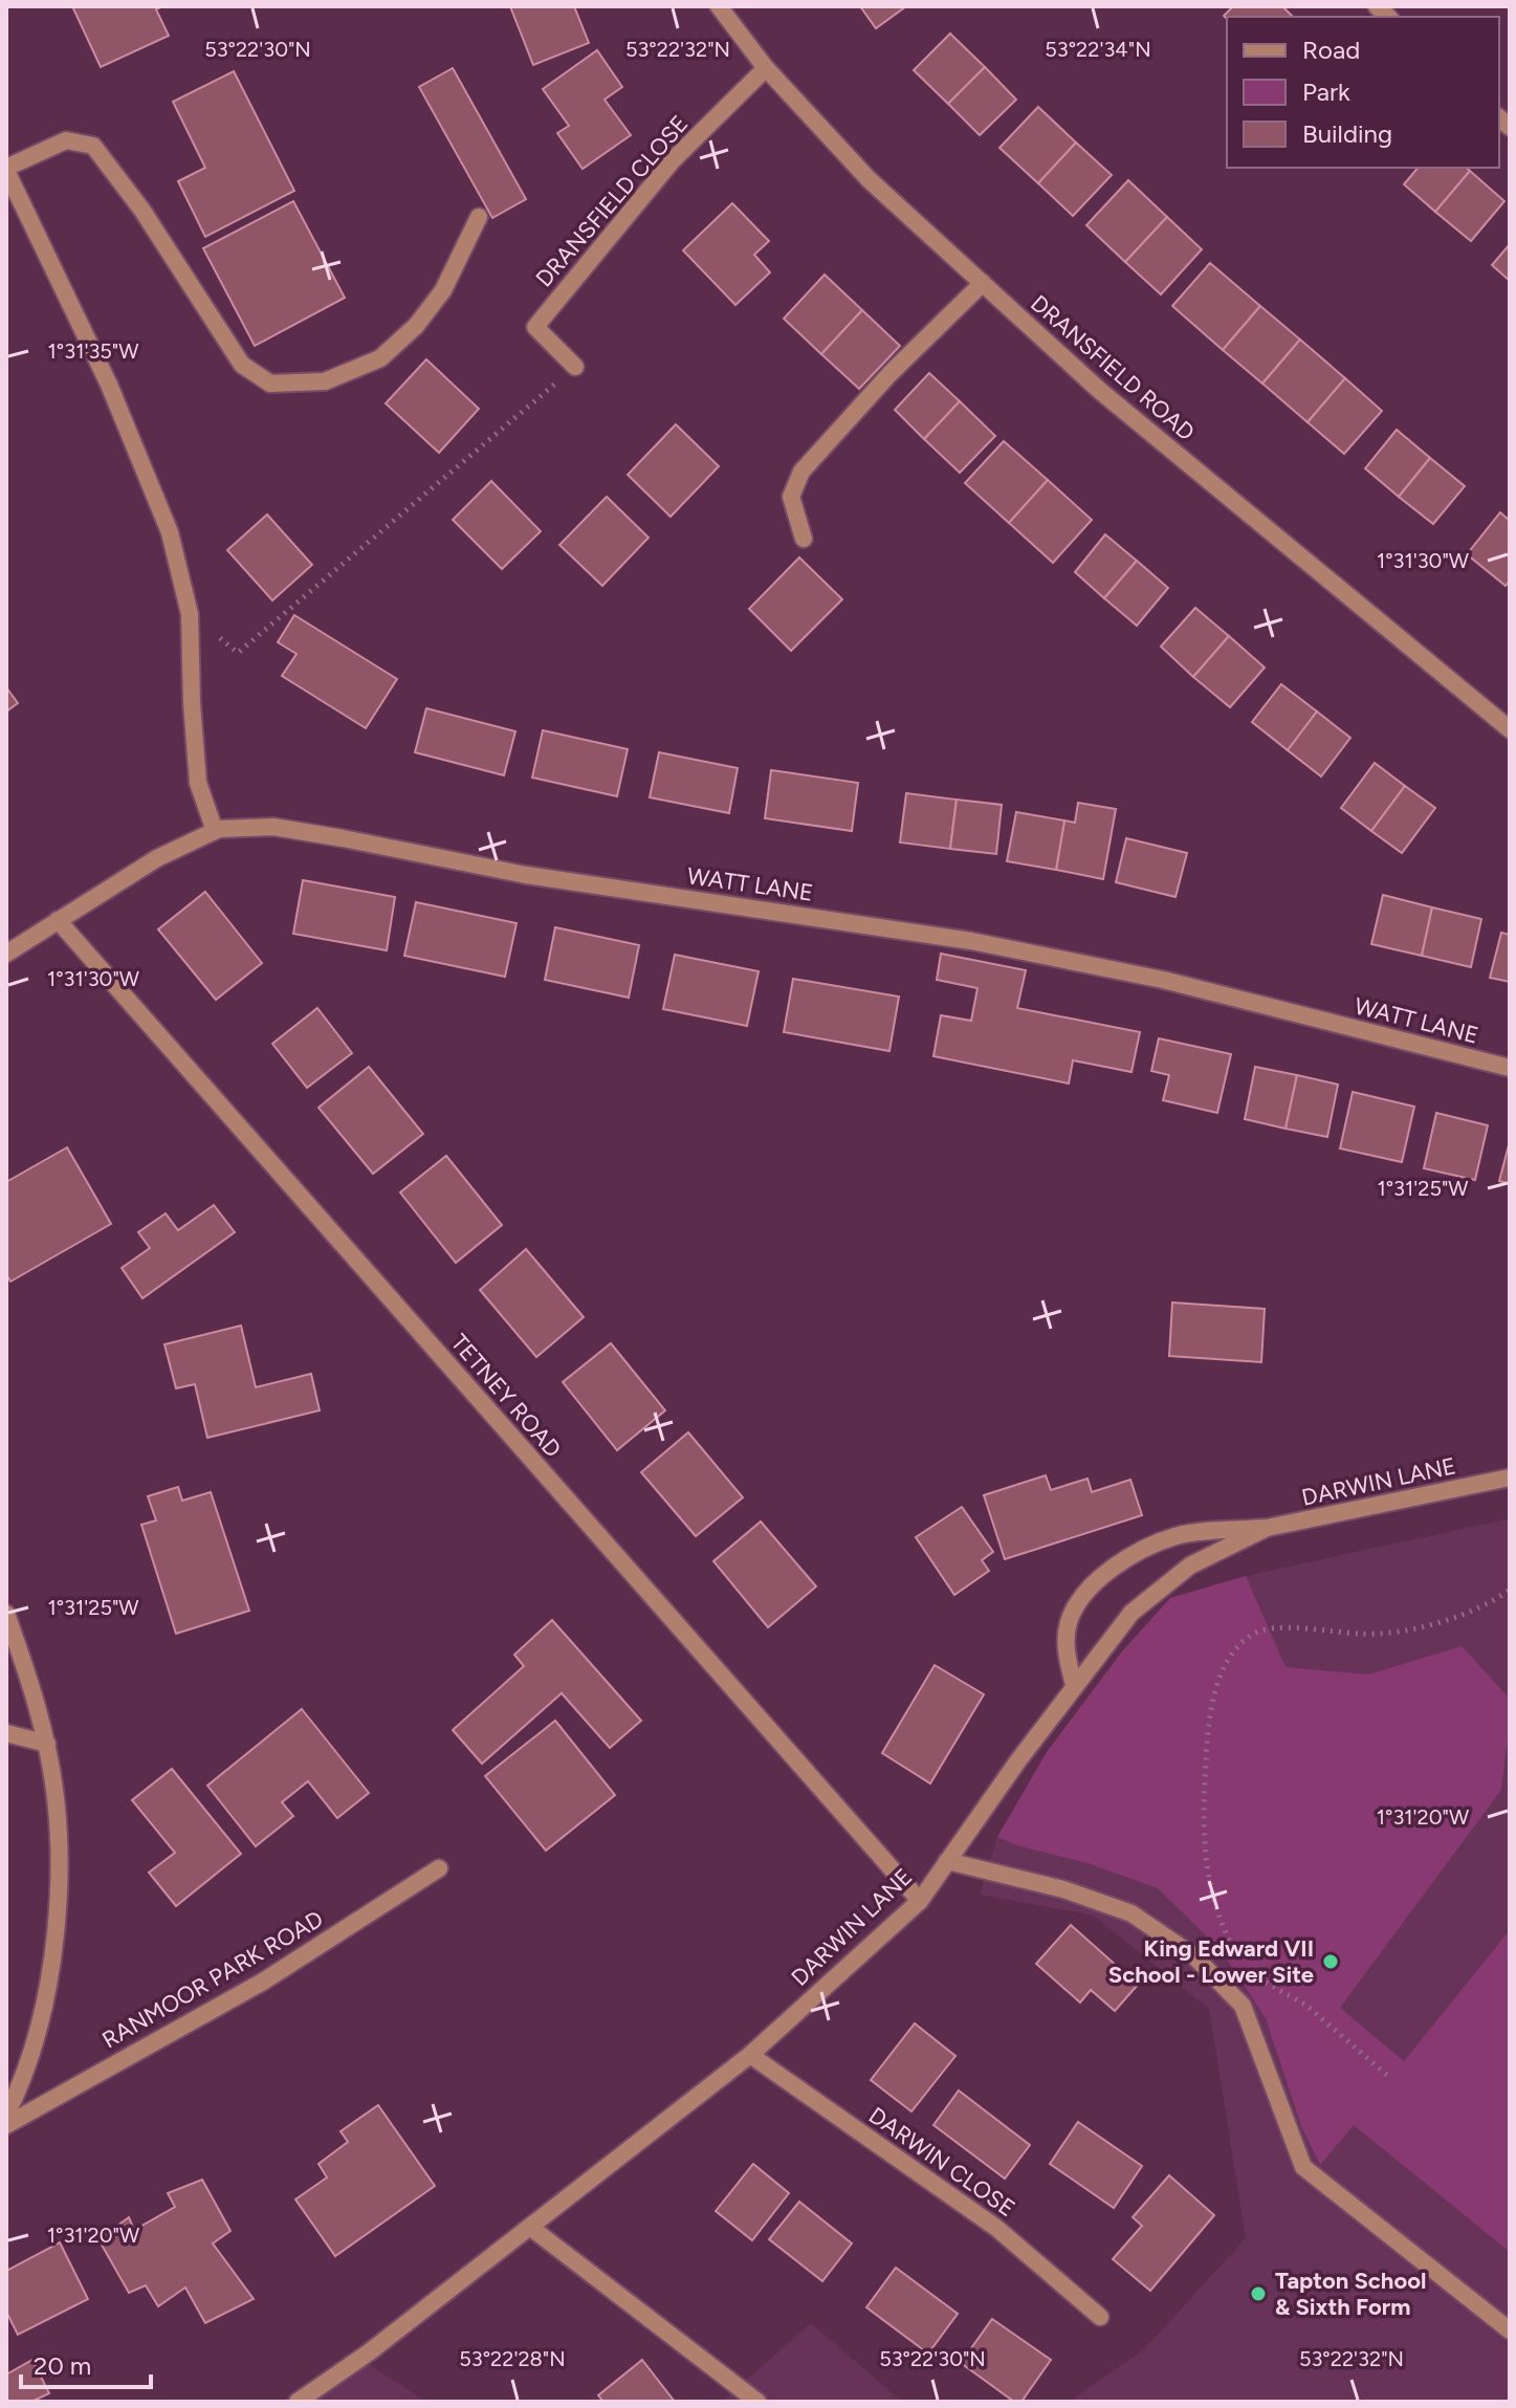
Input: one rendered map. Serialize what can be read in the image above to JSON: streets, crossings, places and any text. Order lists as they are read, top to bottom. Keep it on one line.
{"streets":{"street":["DRANSFIELD CLOSE","DRANSFIELD ROAD","WATT LANE","TETNEY ROAD","DARWIN LANE","RANMOOR PARK ROAD","DARWIN CLOSE"]},"crossings":[["DRANSFIELD CLOSE","DRANSFIELD ROAD"],["WATT LANE","TETNEY ROAD"],["TETNEY ROAD","DARWIN LANE"],["DARWIN LANE","DARWIN CLOSE"]],"places":["King Edward VII School - Lower Site","Tapton School & Sixth Form"],"legend":["Road","Park","Building"],"scale_bar":"20 m","coordinates":["53°22'30\"N","53°22'32\"N","53°22'34\"N","1°31'35\"W","1°31'30\"W","1°31'25\"W","1°31'20\"W","53°22'28\"N"]}
